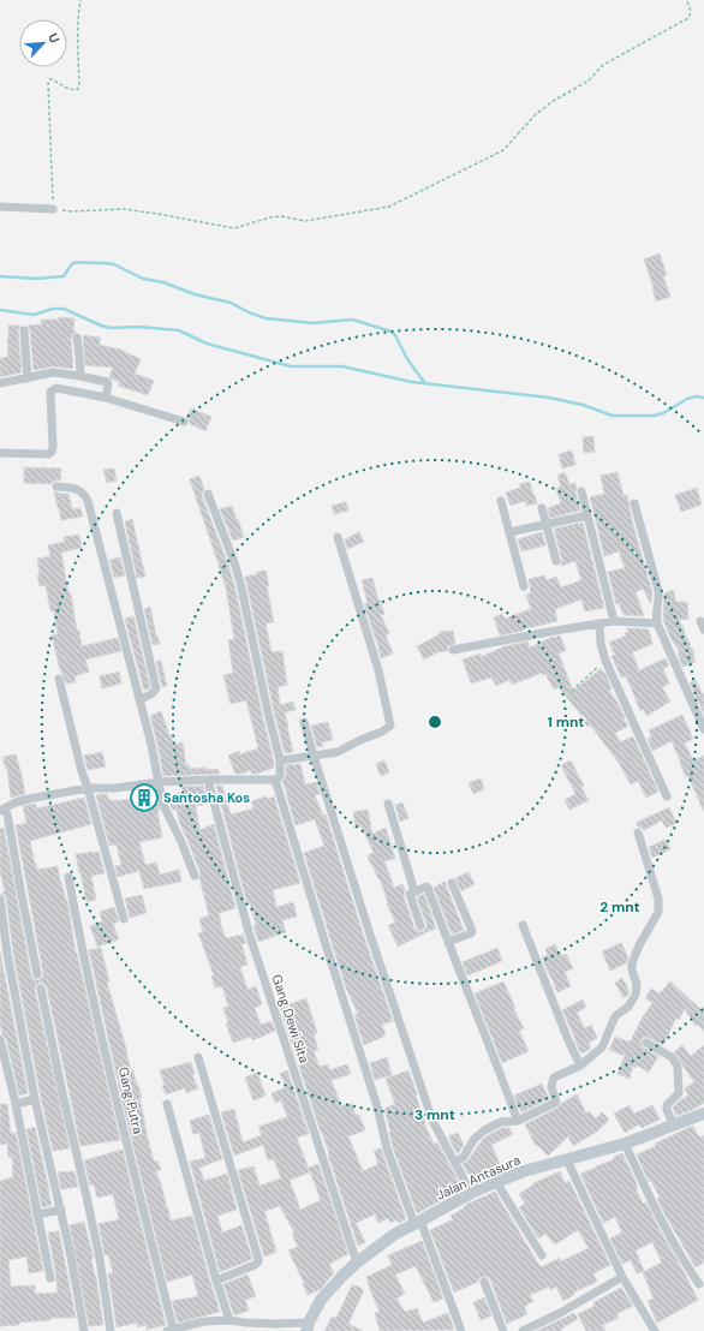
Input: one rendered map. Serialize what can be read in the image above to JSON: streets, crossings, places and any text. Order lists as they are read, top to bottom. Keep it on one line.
{"streets":{"main road":["Jalan Antasura"],"street":["Gang Dewi Sita","Gang Putra"]},"crossings":[["Gang Dewi Sita","Jalan Antasura"]],"places":{"building":["Santosha Kos"]},"north":"top right","rings":["1 mnt","2 mnt","3 mnt"]}
